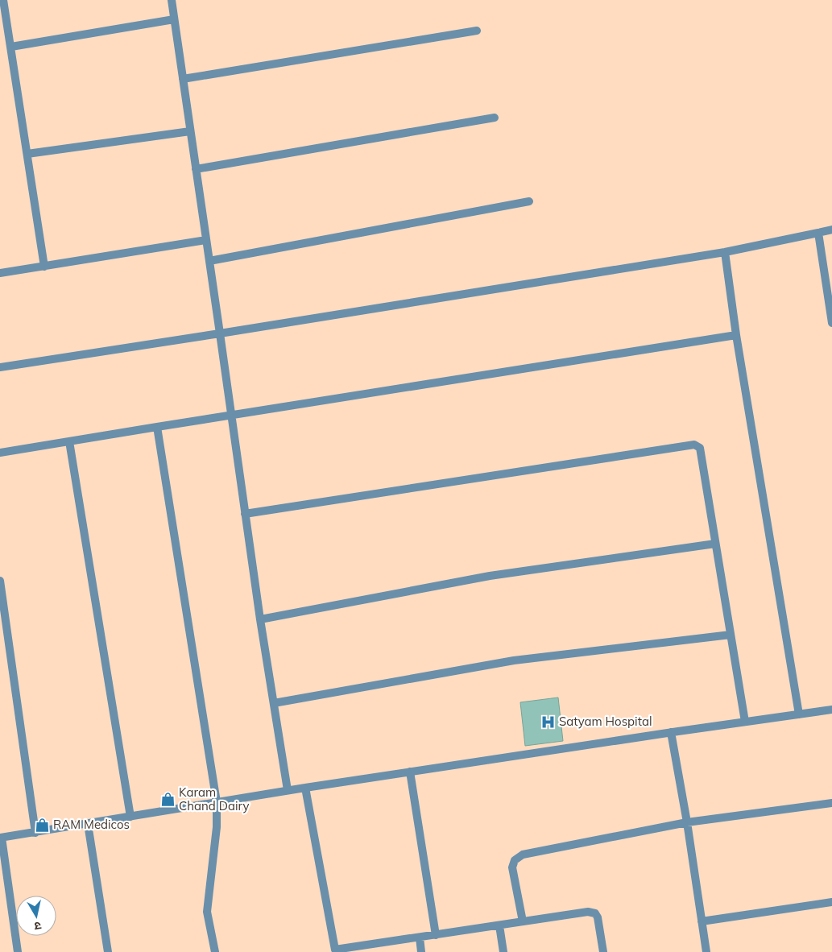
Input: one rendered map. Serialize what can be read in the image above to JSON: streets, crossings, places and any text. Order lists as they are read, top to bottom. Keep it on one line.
{"places":{"hospital":["Satyam Hospital"],"shop":["Karam Chand Dairy","RAM Medicos"]},"north":"bottom"}
